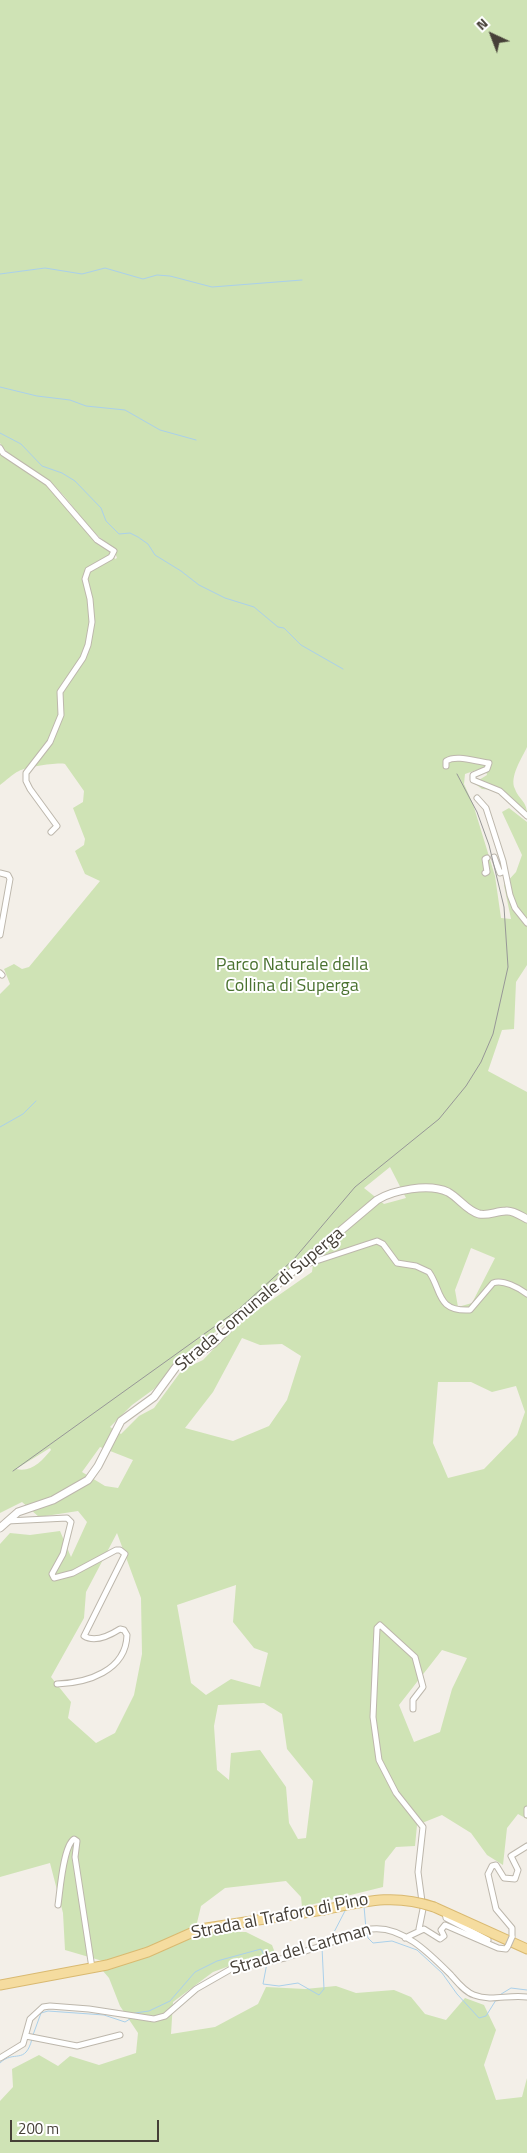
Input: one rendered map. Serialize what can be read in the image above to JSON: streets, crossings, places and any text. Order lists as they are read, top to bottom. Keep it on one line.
{"streets":{"main road":["Strada al Traforo di Pino"],"street":["Strada Comunale di Superga","Strada del Cartman"]},"parks":["Parco Naturale della Collina di Superga"],"scale_bar":"200 m","north":"top left"}
